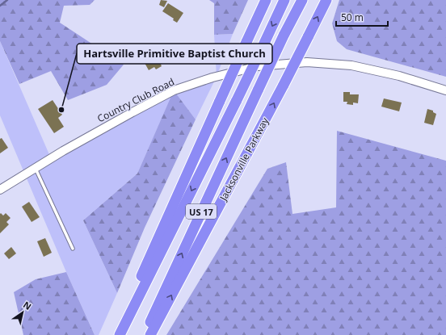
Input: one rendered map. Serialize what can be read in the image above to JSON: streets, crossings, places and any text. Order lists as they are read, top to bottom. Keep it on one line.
{"streets":{"highway":["Jacksonville Parkway","US 17"],"main road":["Country Club Road"]},"places":["Hartsville Primitive Baptist Church"],"scale_bar":"50 m","north":"top right"}
